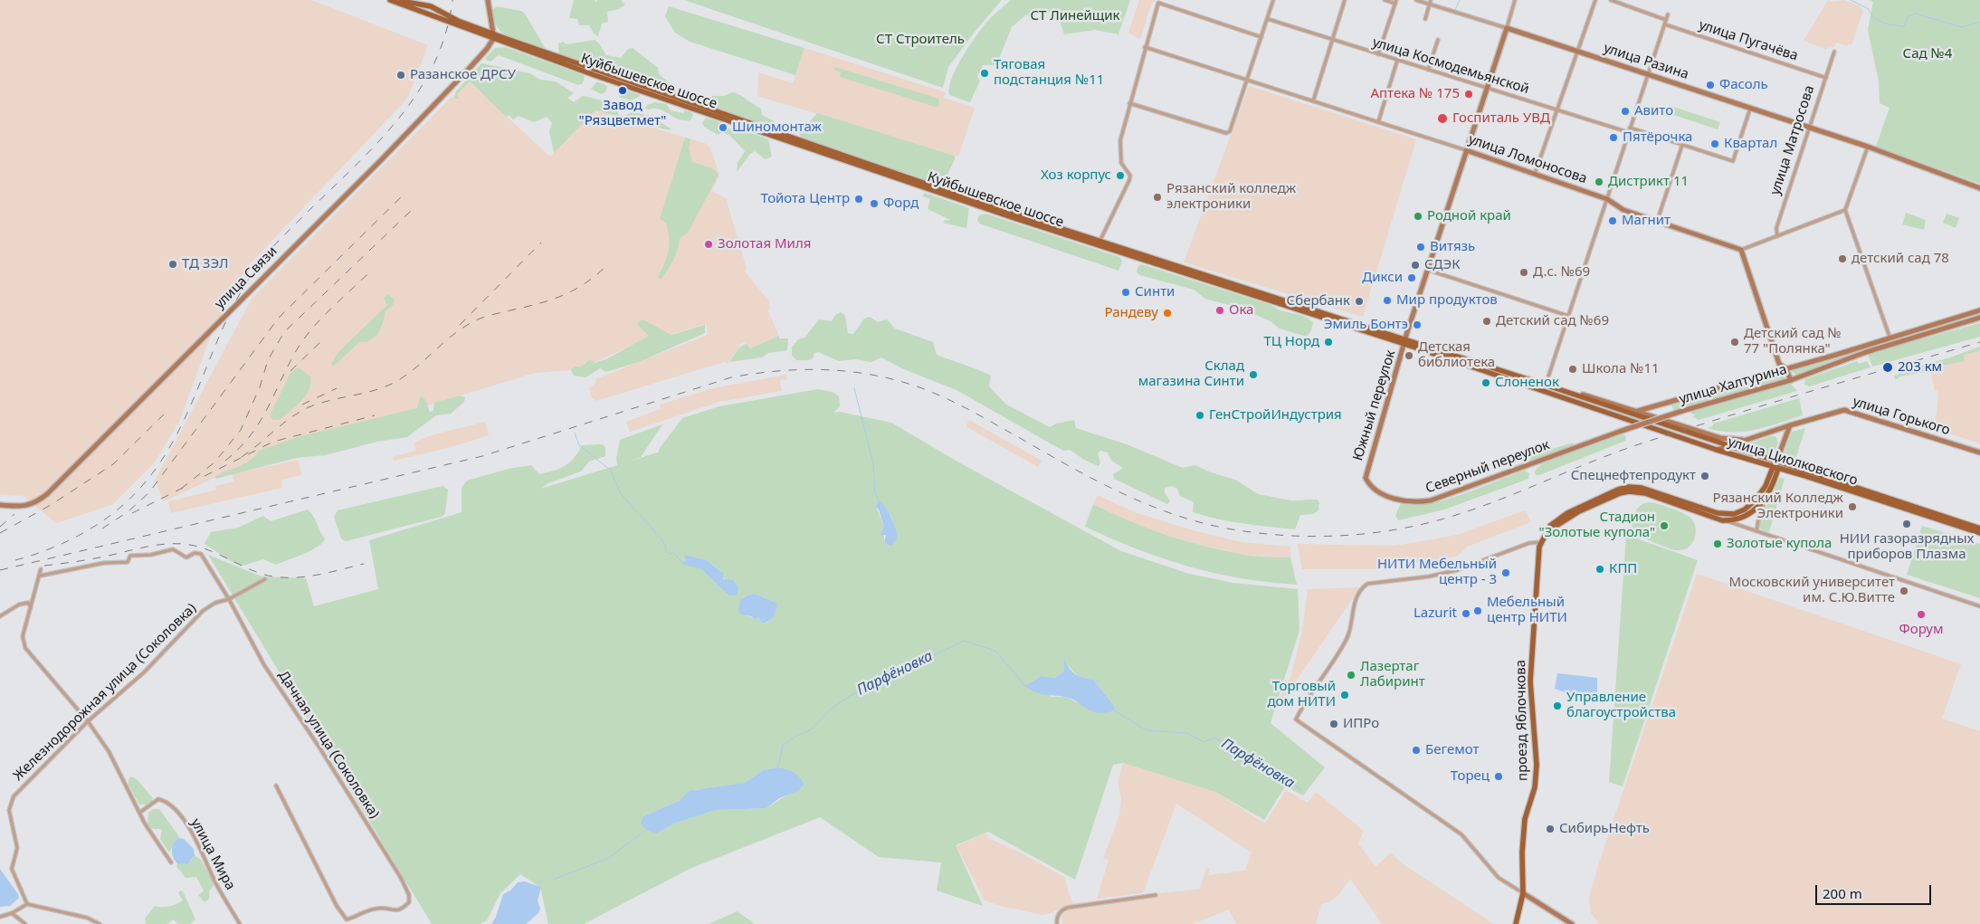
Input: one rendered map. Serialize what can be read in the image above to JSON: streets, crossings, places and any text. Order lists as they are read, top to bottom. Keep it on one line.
{"streets":{"main road":["Куйбышевское шоссе","улица Циолковского","проезд Яблочкова"],"street":["улица Пугачёва","улица Разина","улица Космодемьянской","улица Матросова","улица Ломоносова","улица Связи","улица Халтурина","Южный переулок","улица Горького","Северный переулок","Железнодорожная улица (Соколовка)","Дачная улица (Соколовка)","улица Мира"]},"crossings":[["улица Пугачёва","улица Матросова"],["улица Разина","улица Матросова"],["улица Разина","Южный переулок"],["улица Космодемьянской","Южный переулок"],["Куйбышевское шоссе","улица Связи"],["Куйбышевское шоссе","улица Халтурина"],["Куйбышевское шоссе","Южный переулок"],["Куйбышевское шоссе","улица Горького"],["Куйбышевское шоссе","улица Циолковского"],["улица Ломоносова","Южный переулок"],["улица Халтурина","Северный переулок"],["Южный переулок","Северный переулок"],["улица Горького","улица Циолковского"],["улица Циолковского","проезд Яблочкова"],["Железнодорожная улица (Соколовка)","Дачная улица (Соколовка)"]],"water":["Парфёновка"],"parks":["СТ Линейщик","СТ Строитель","Сад №4"],"places":["Тяговая подстанция №11","Разанское ДРСУ","Фасоль","Завод \"Рязцветмет\"","Аптека № 175","Авито","Госпиталь УВД","Шиномонтаж","Пятёрочка","Квартал","Хоз корпус","Дистрикт 11","Рязанский колледж электроники","Тойота Центр","Форд","Родной край","Магнит","Золотая Миля","Витязь","детский сад 78","ТД ЗЭЛ","СДЭК","Д.с. №69","Дикси","Синти","Мир продуктов","Сбербанк","Ока","Рандеву","Детский сад №69","Эмиль Бонтэ","ТЦ Норд","Детский сад № 77 \"Полянка\"","Детская библиотека","203 км","Школа №11","Склад магазина Синти","Слоненок","ГенСтройИндустрия","Спецнефтепродукт","Рязанский Колледж Электроники","НИИ газоразрядных приборов Плазма","Стадион \"Золотые купола\"","Золотые купола","КПП","НИТИ Мебельный центр - 3","Московский университет им. С.Ю.Витте","Мебельный центр НИТИ","Lazurit","Форум","Лазертаг Лабиринт","Торговый дом НИТИ","Управление благоустройства","ИПРо","Бегемот","Торец","СибирьНефть"],"scale_bar":"200 m"}
